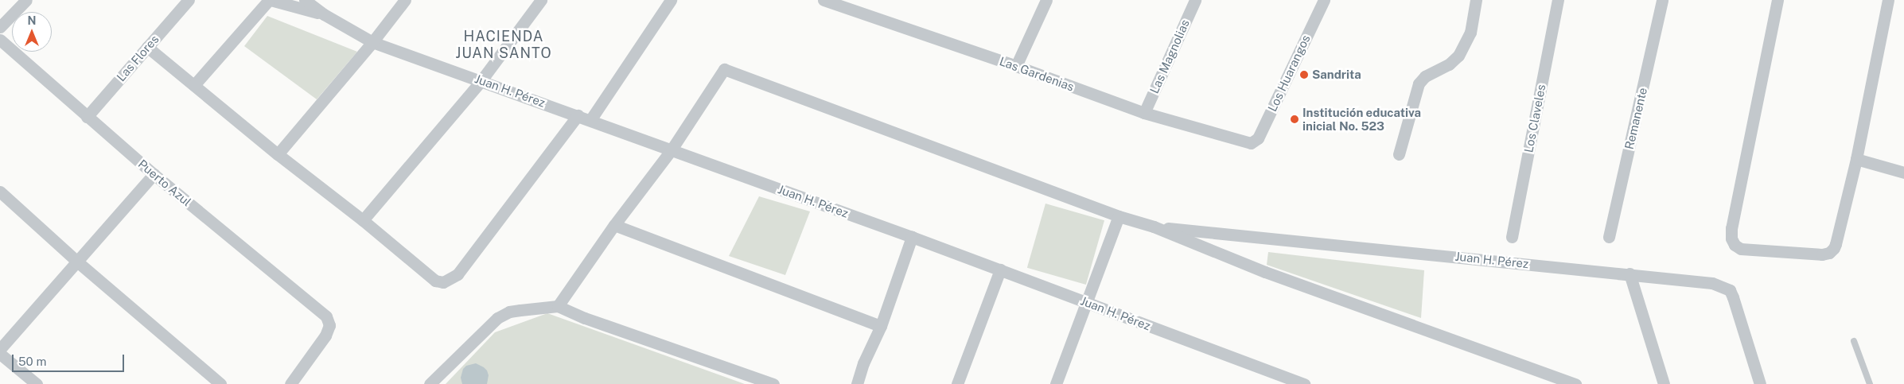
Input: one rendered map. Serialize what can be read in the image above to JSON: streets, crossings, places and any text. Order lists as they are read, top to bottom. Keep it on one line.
{"streets":{"street":["Las Magnolias","Las Flores","Los Huarangos","Las Gardenias","Juan H. Pérez","Los Claveles","Remanente","Puerto Azul"]},"crossings":[["Las Magnolias","Las Gardenias"],["Las Flores","Puerto Azul"],["Los Huarangos","Las Gardenias"]],"districts":["HACIENDA JUAN SANTO"],"places":["Sandrita","Institución educativa inicial No. 523"],"scale_bar":"50 m","north":"top"}
